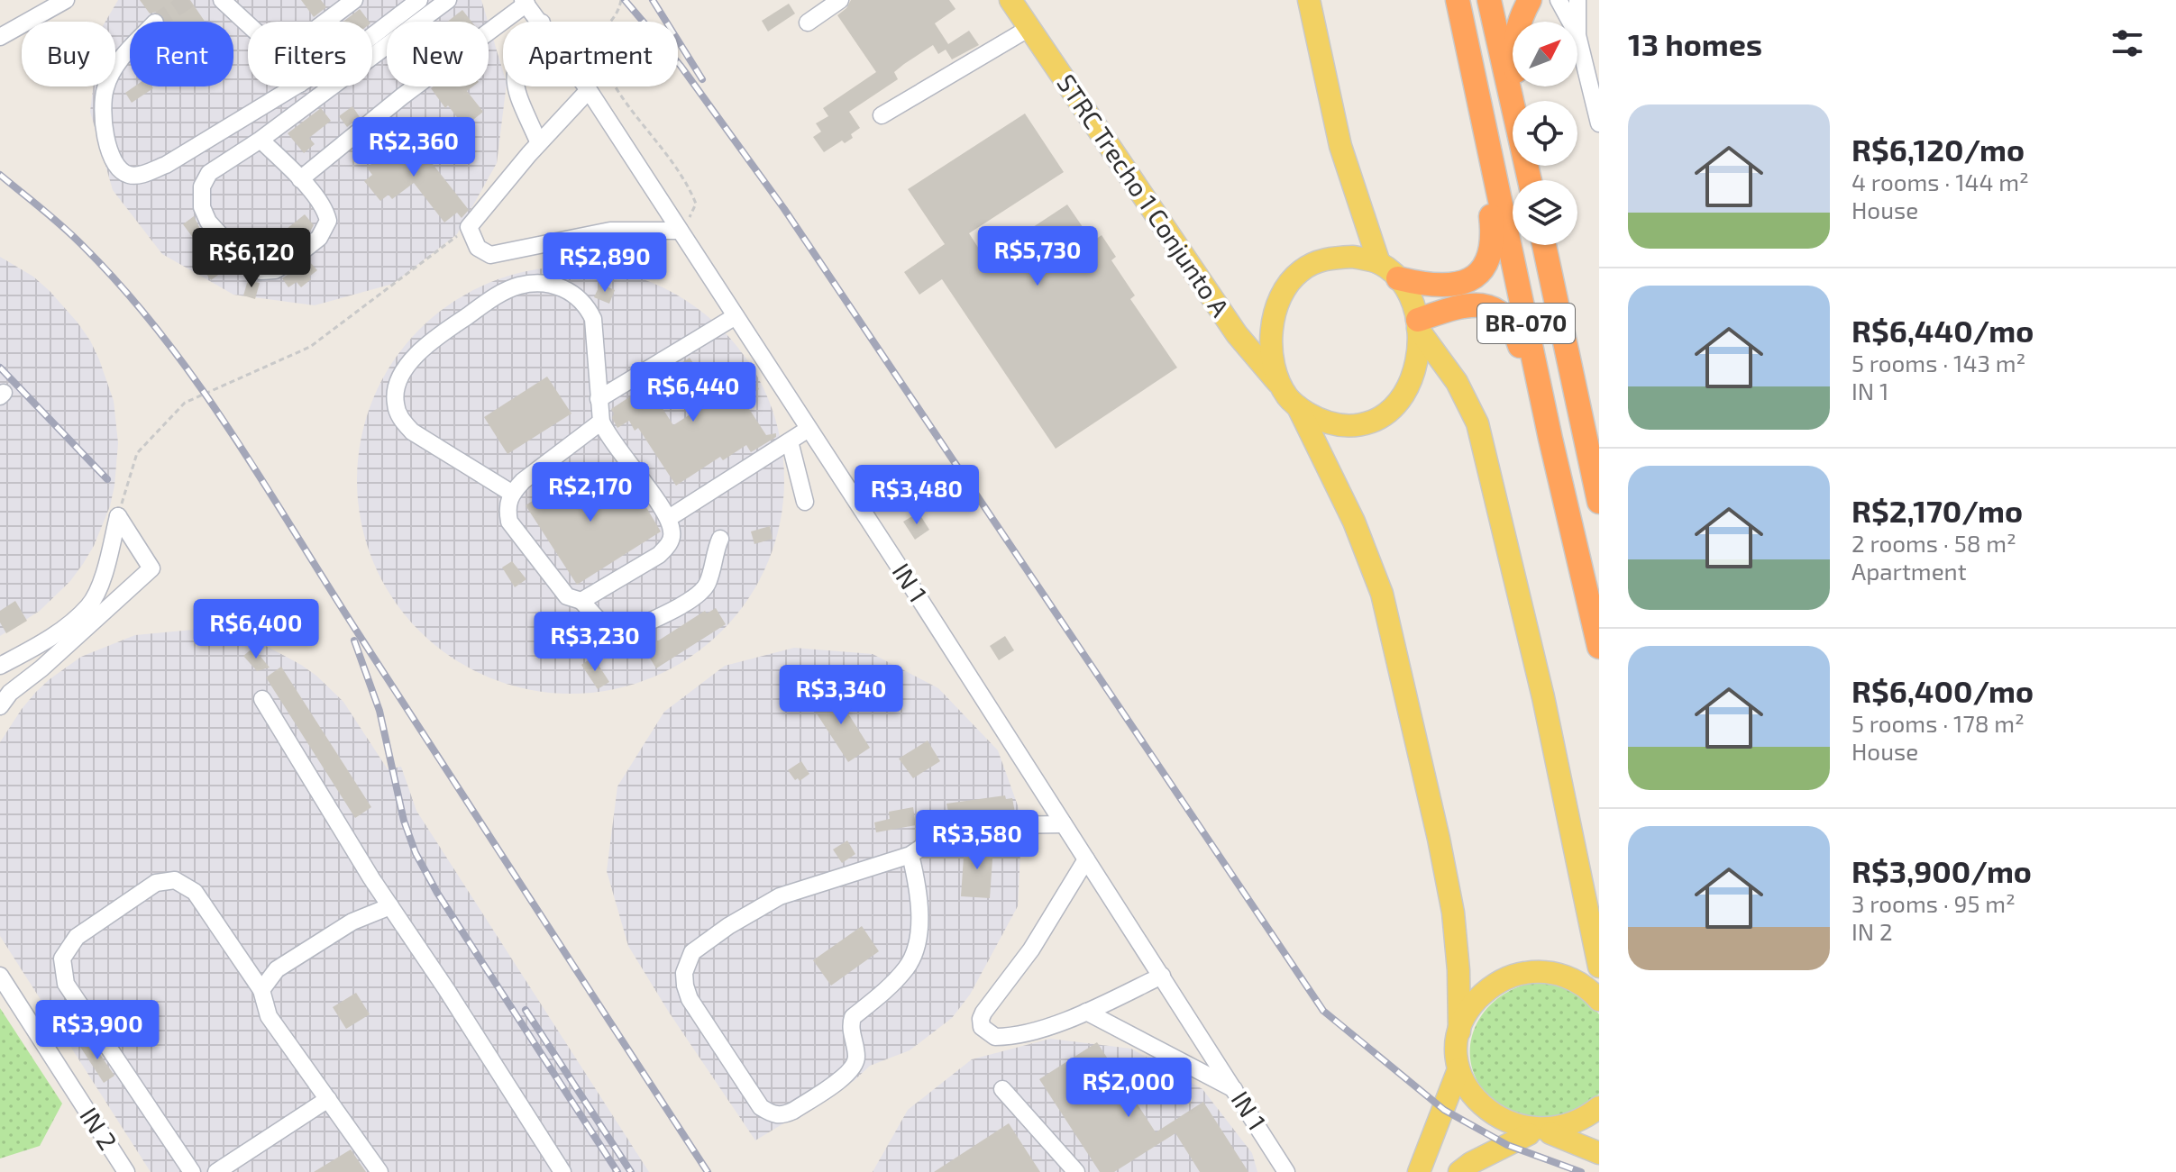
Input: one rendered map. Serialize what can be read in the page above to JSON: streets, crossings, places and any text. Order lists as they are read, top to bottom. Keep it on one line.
{"streets":{"highway":["BR-070"],"main road":["STRC Trecho 1 Conjunto A"],"street":["IN 1","IN 2"]},"north":"top right","page":{"heading":"13 homes","chip":["Buy","Rent","Filters","New","Apartment"],"list":[{"name":"R$6,120/mo","note":"4 rooms · 144 m² · House"},{"name":"R$6,440/mo","note":"5 rooms · 143 m² · IN 1"},{"name":"R$2,170/mo","note":"2 rooms · 58 m² · Apartment"},{"name":"R$6,400/mo","note":"5 rooms · 178 m² · House"},{"name":"R$3,900/mo","note":"3 rooms · 95 m² · IN 2"}],"price":["R$2,360","R$5,730","R$6,120","R$2,890","R$6,440","R$2,170","R$3,480","R$6,400","R$3,230","R$3,340","R$3,580","R$3,900","R$2,000"]}}
